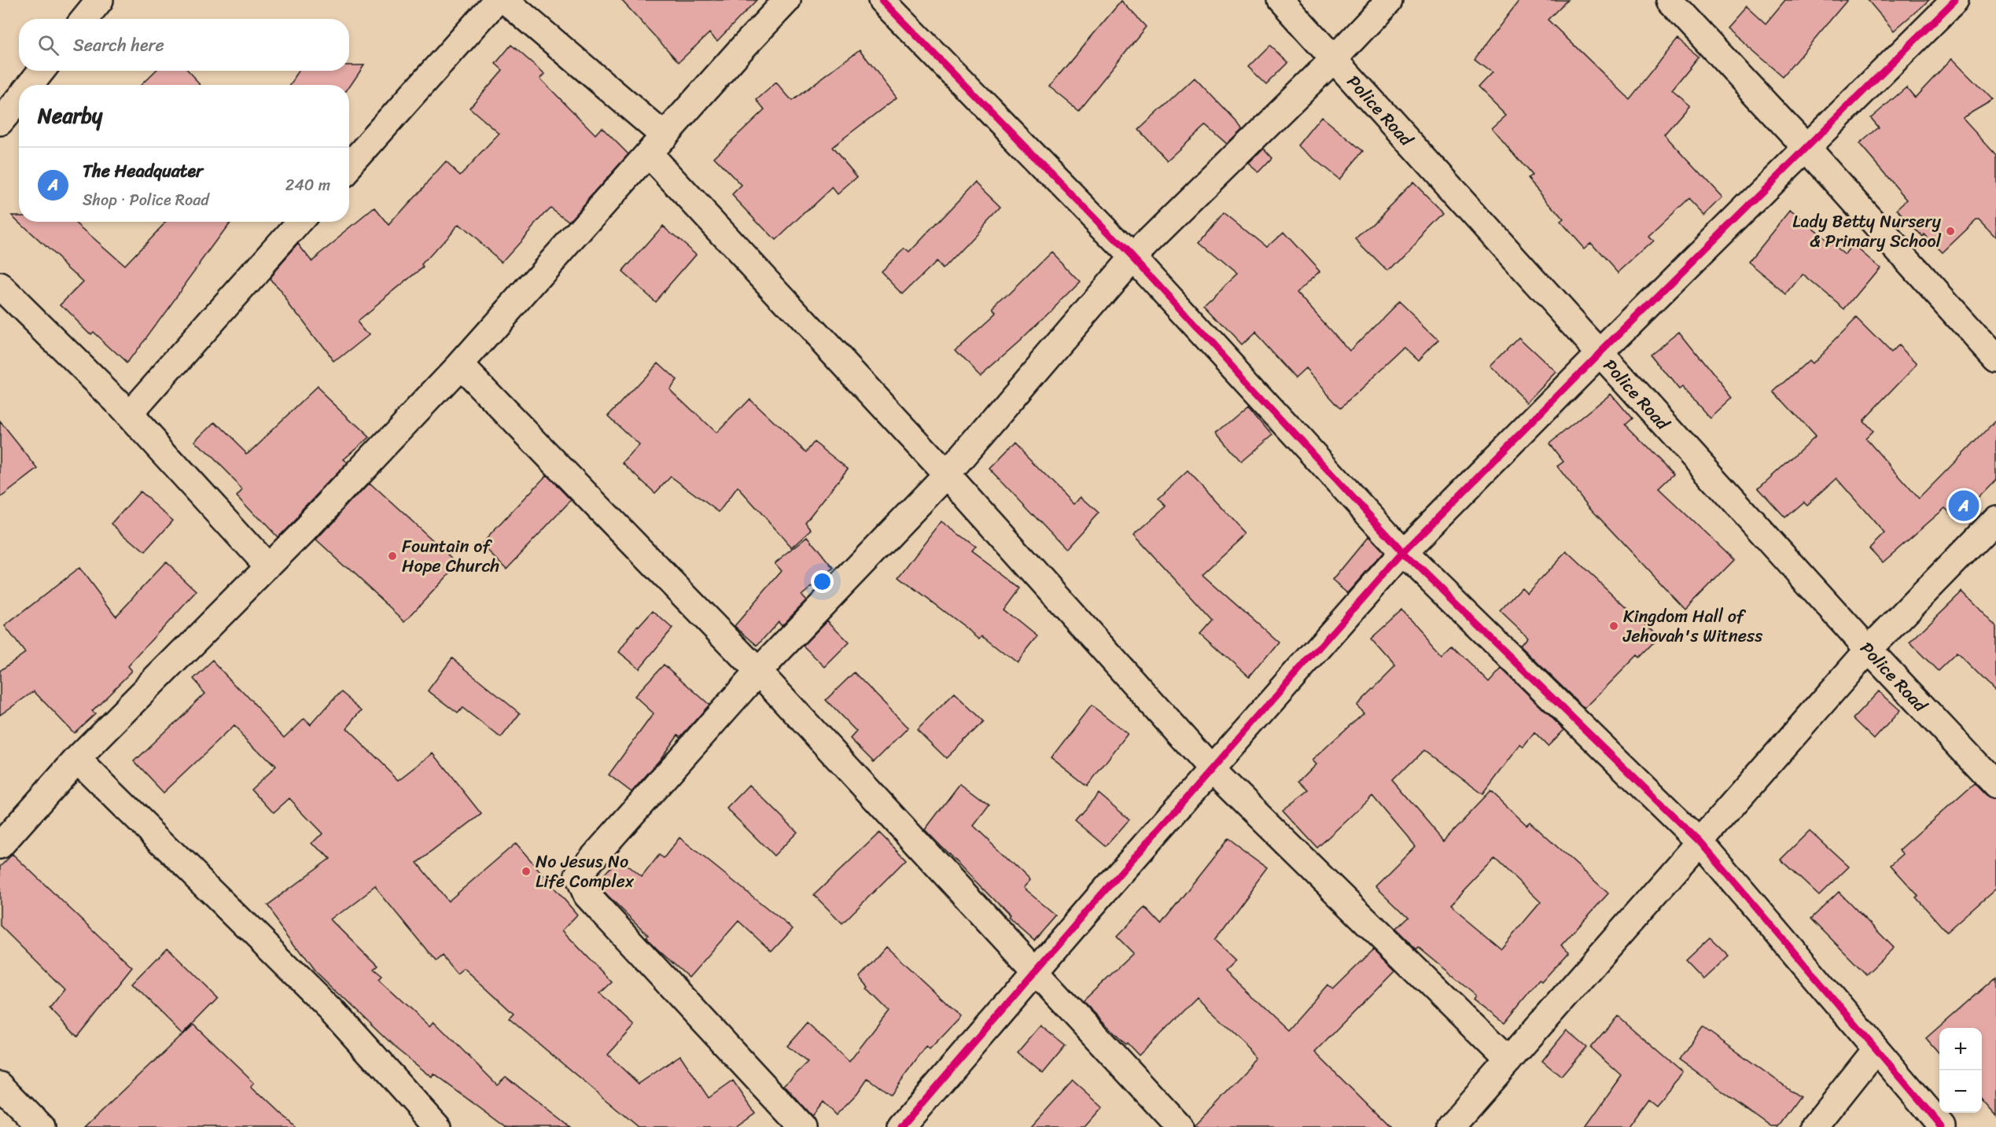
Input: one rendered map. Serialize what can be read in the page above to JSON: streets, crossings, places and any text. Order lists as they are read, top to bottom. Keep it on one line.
{"streets":{"street":["Police Road"]},"places":["Lady Betty Nursery & Primary School","Fountain of Hope Church","Kingdom Hall of Jehovah's Witness","No Jesus No Life Complex"],"page":{"search":"Search here","heading":"Nearby","list":[{"mark":"A","name":"The Headquater","note":"Shop · Police Road","value":"240 m"}],"pins":"A","map_buttons":["+","−"]}}
